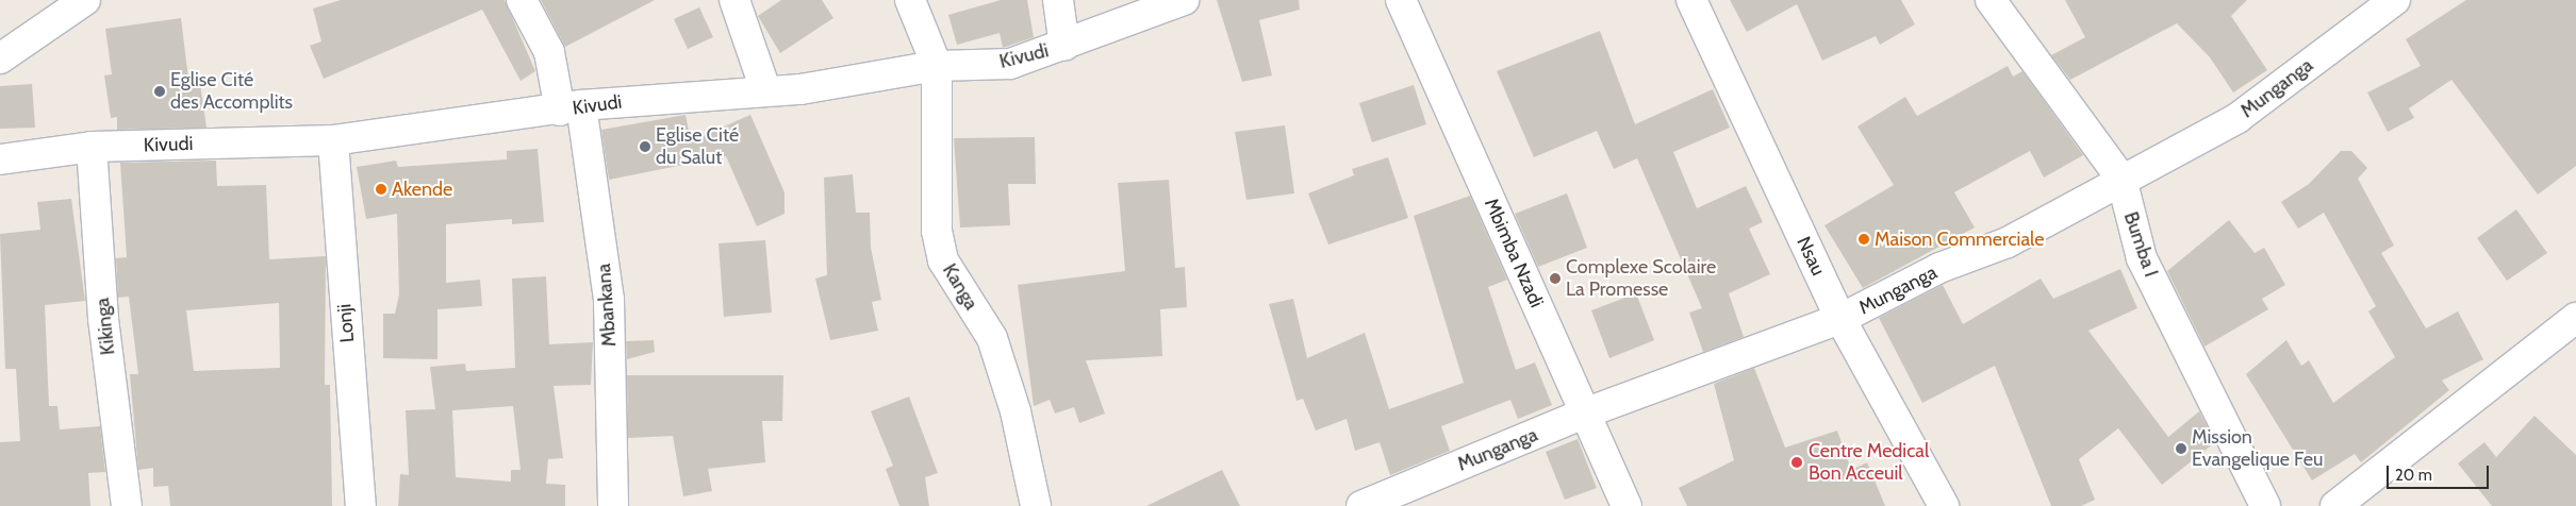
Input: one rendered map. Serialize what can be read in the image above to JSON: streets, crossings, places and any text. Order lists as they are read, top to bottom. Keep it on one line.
{"streets":{"street":["Kivudi","Munganga","Bumba I","Mbimba Nzadi","Nsau","Kanga","Mbankana","Lonji","Kikinga"]},"crossings":[["Kivudi","Kanga"],["Kivudi","Mbankana"],["Kivudi","Lonji"],["Kivudi","Kikinga"],["Munganga","Bumba I"],["Munganga","Mbimba Nzadi"],["Munganga","Nsau"]],"places":["Eglise Cité des Accomplits","Eglise Cité du Salut","Akende","Maison Commerciale","Complexe Scolaire La Promesse","Mission Evangelique Feu","Centre Medical Bon Acceuil"],"scale_bar":"20 m"}
